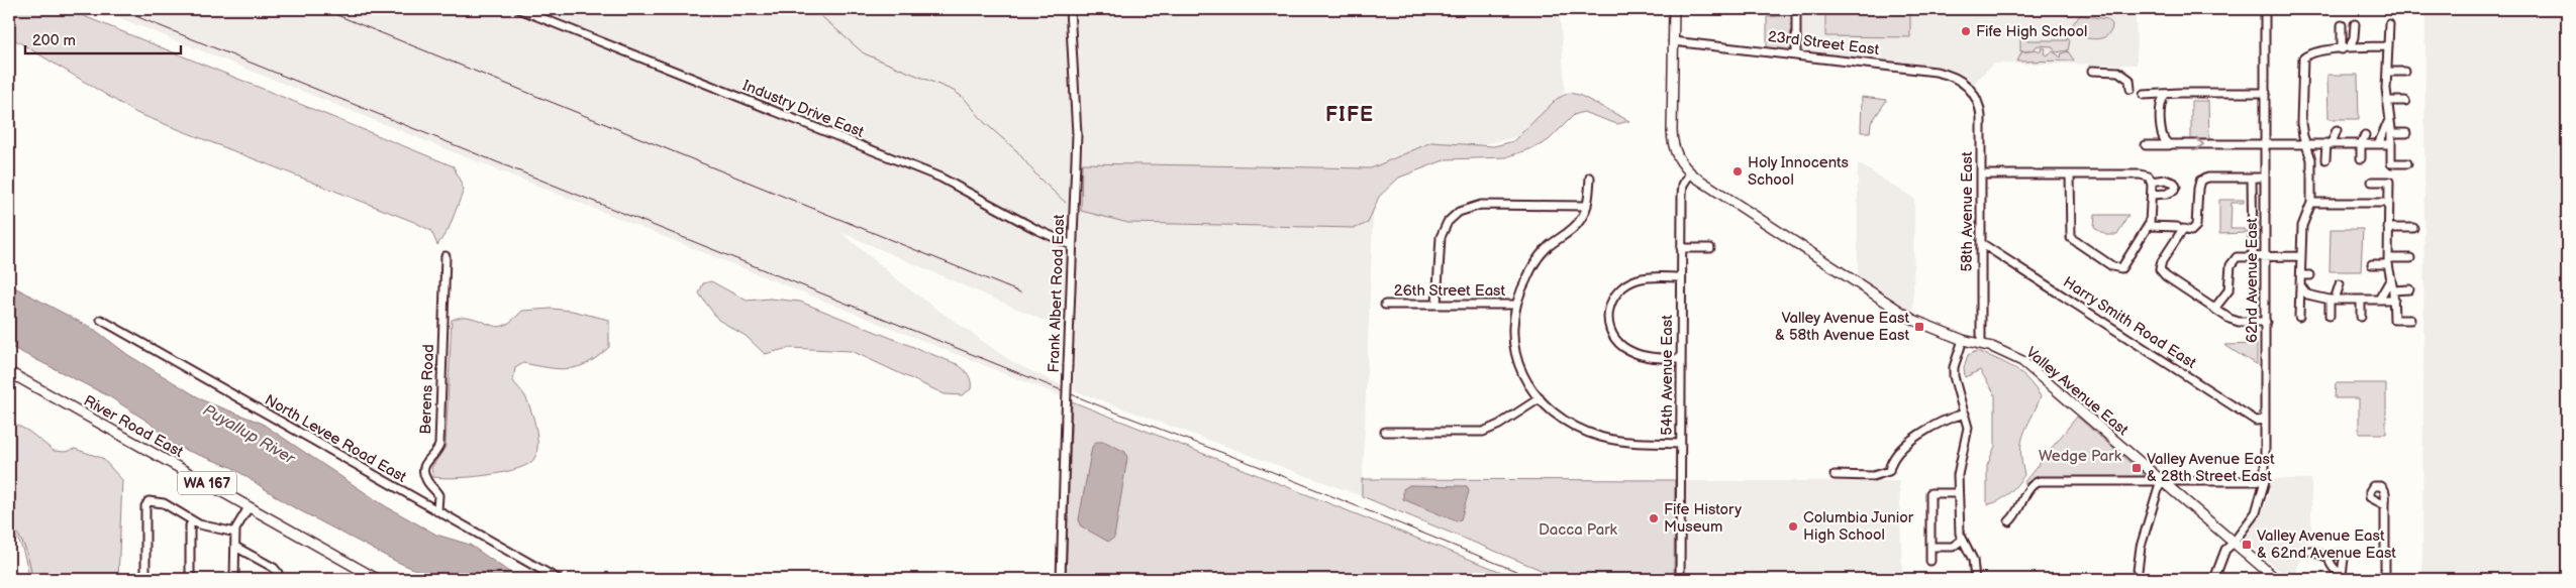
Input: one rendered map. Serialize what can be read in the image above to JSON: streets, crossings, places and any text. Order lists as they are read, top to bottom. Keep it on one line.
{"streets":{"main road":["Valley Avenue East","River Road East","WA 167"],"street":["23rd Street East","Industry Drive East","58th Avenue East","62nd Avenue East","26th Street East","Frank Albert Road East","Harry Smith Road East","54th Avenue East","Berens Road","North Levee Road East"]},"crossings":[["23rd Street East","58th Avenue East"],["23rd Street East","Valley Avenue East"],["Industry Drive East","Frank Albert Road East"],["58th Avenue East","Harry Smith Road East"],["58th Avenue East","Valley Avenue East"],["62nd Avenue East","Harry Smith Road East"],["62nd Avenue East","Valley Avenue East"],["54th Avenue East","Valley Avenue East"],["Berens Road","North Levee Road East"]],"districts":["FIFE"],"water":["Puyallup River"],"parks":["Wedge Park","Dacca Park"],"places":{"other":["Fife High School","Holy Innocents School","Fife History Museum","Columbia Junior High School"],"transit":["Valley Avenue East & 58th Avenue East","Valley Avenue East & 28th Street East","Valley Avenue East & 62nd Avenue East"]},"scale_bar":"200 m"}
